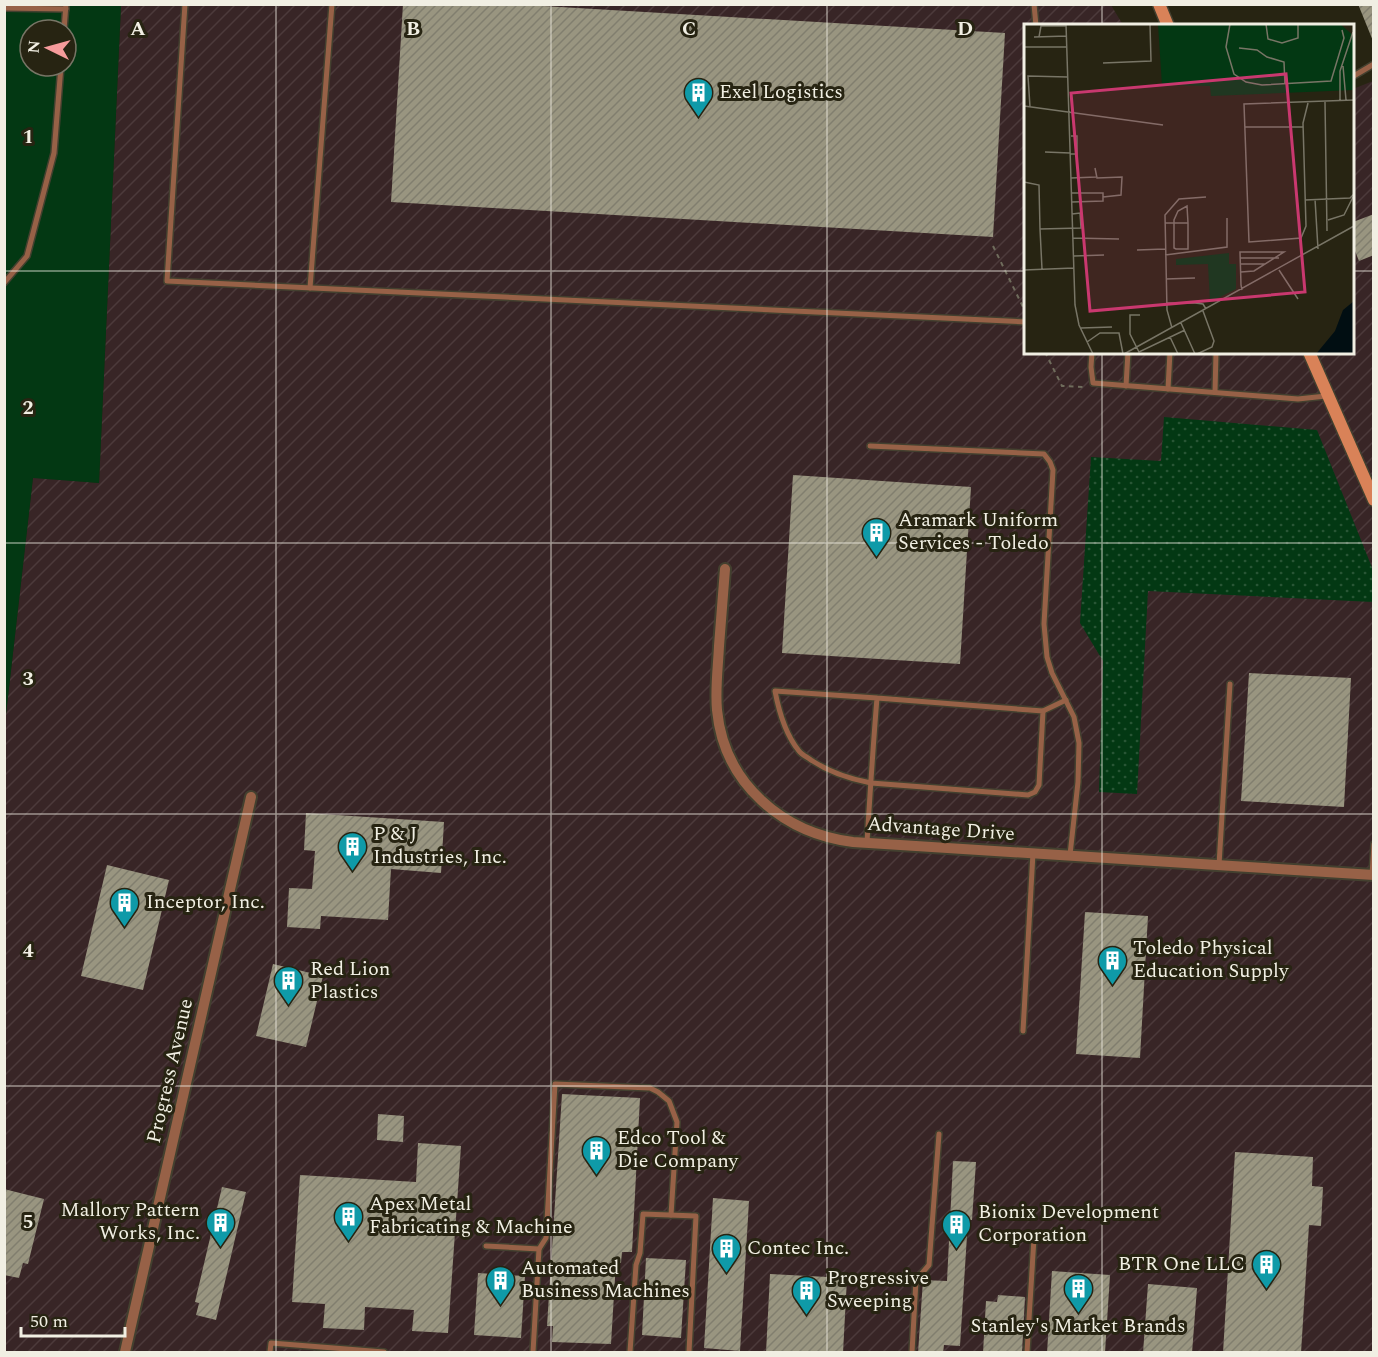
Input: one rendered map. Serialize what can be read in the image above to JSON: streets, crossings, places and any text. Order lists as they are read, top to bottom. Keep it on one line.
{"streets":{"street":["Advantage Drive","Progress Avenue"]},"places":{"building":["Exel Logistics","Aramark Uniform Services - Toledo","P & J Industries, Inc.","Inceptor, Inc.","Toledo Physical Education Supply","Red Lion Plastics","Edco Tool & Die Company","Apex Metal Fabricating & Machine","Mallory Pattern Works, Inc.","Bionix Development Corporation","Contec Inc.","BTR One LLC","Automated Business Machines","Stanley's Market Brands","Progressive Sweeping"]},"scale_bar":"50 m","north":"left","grid":{"columns":["A","B","C","D"],"rows":["1","2","3","4","5"]}}
